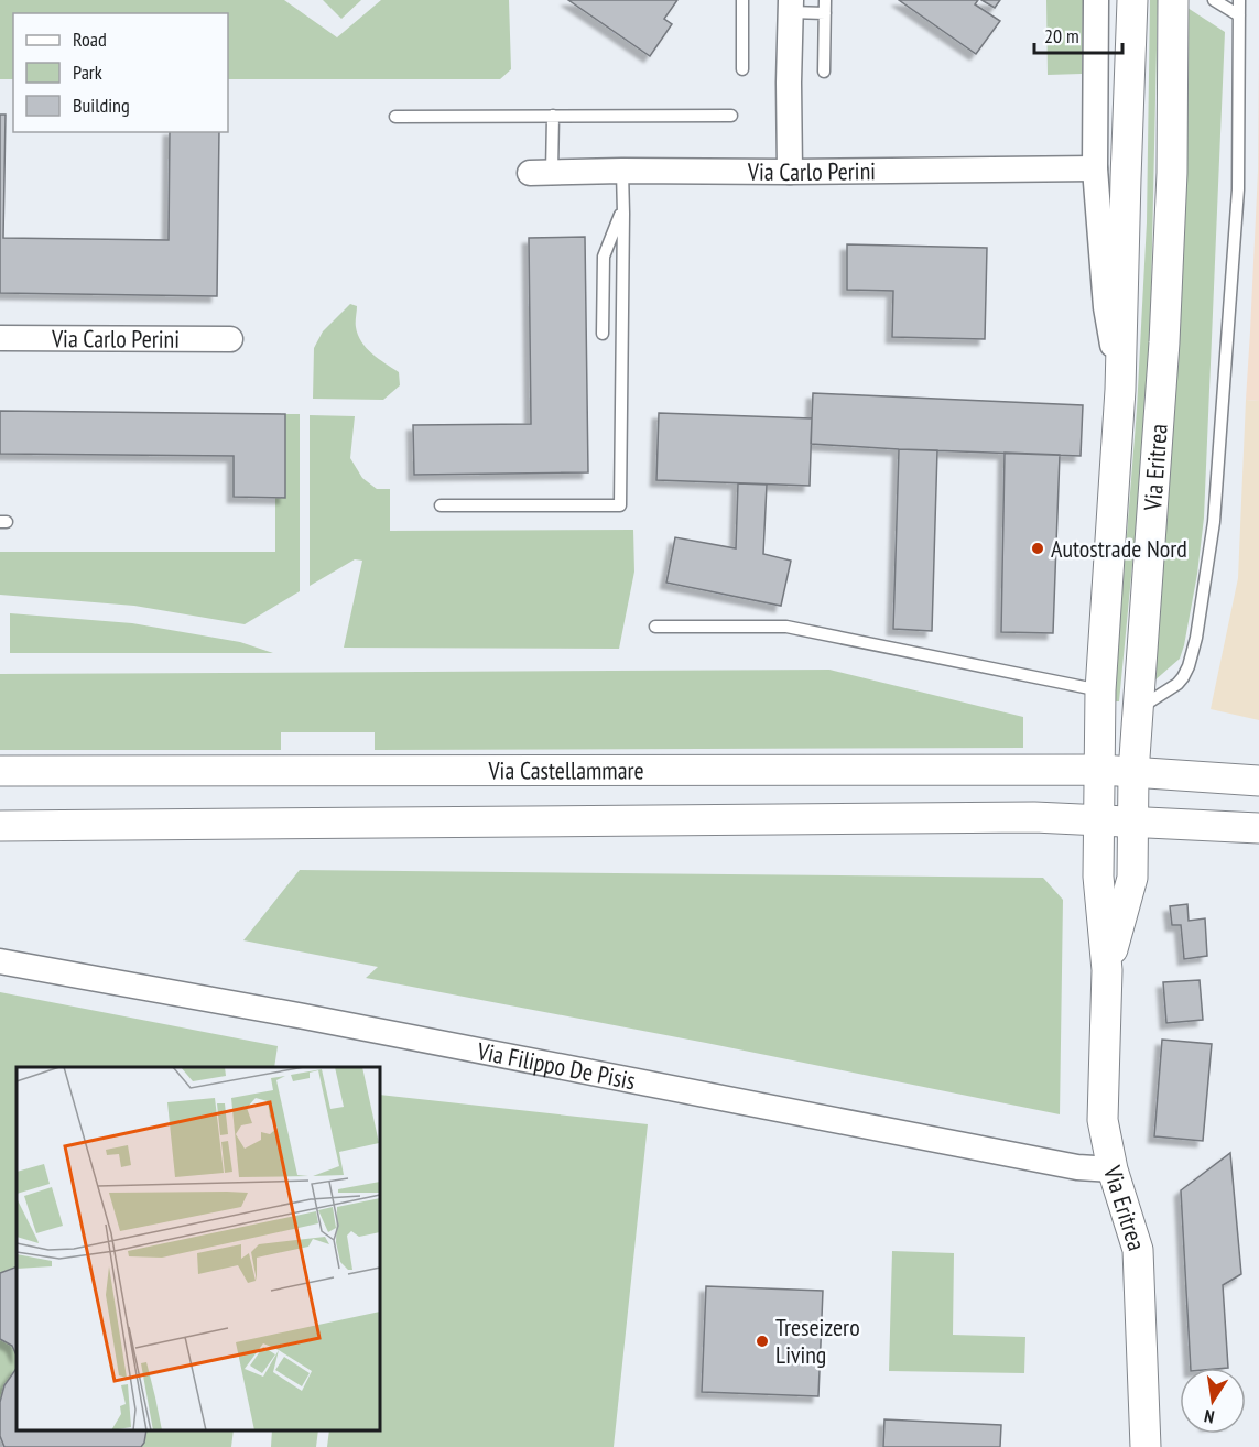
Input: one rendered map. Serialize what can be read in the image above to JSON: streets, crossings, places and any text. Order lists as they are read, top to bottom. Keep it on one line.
{"streets":{"street":["Via Carlo Perini","Via Eritrea","Via Castellammare","Via Filippo De Pisis"]},"crossings":[["Via Carlo Perini","Via Eritrea"],["Via Eritrea","Via Castellammare"],["Via Eritrea","Via Filippo De Pisis"]],"places":["Autostrade Nord","Treseizero Living"],"legend":["Road","Park","Building"],"scale_bar":"20 m","north":"bottom"}
